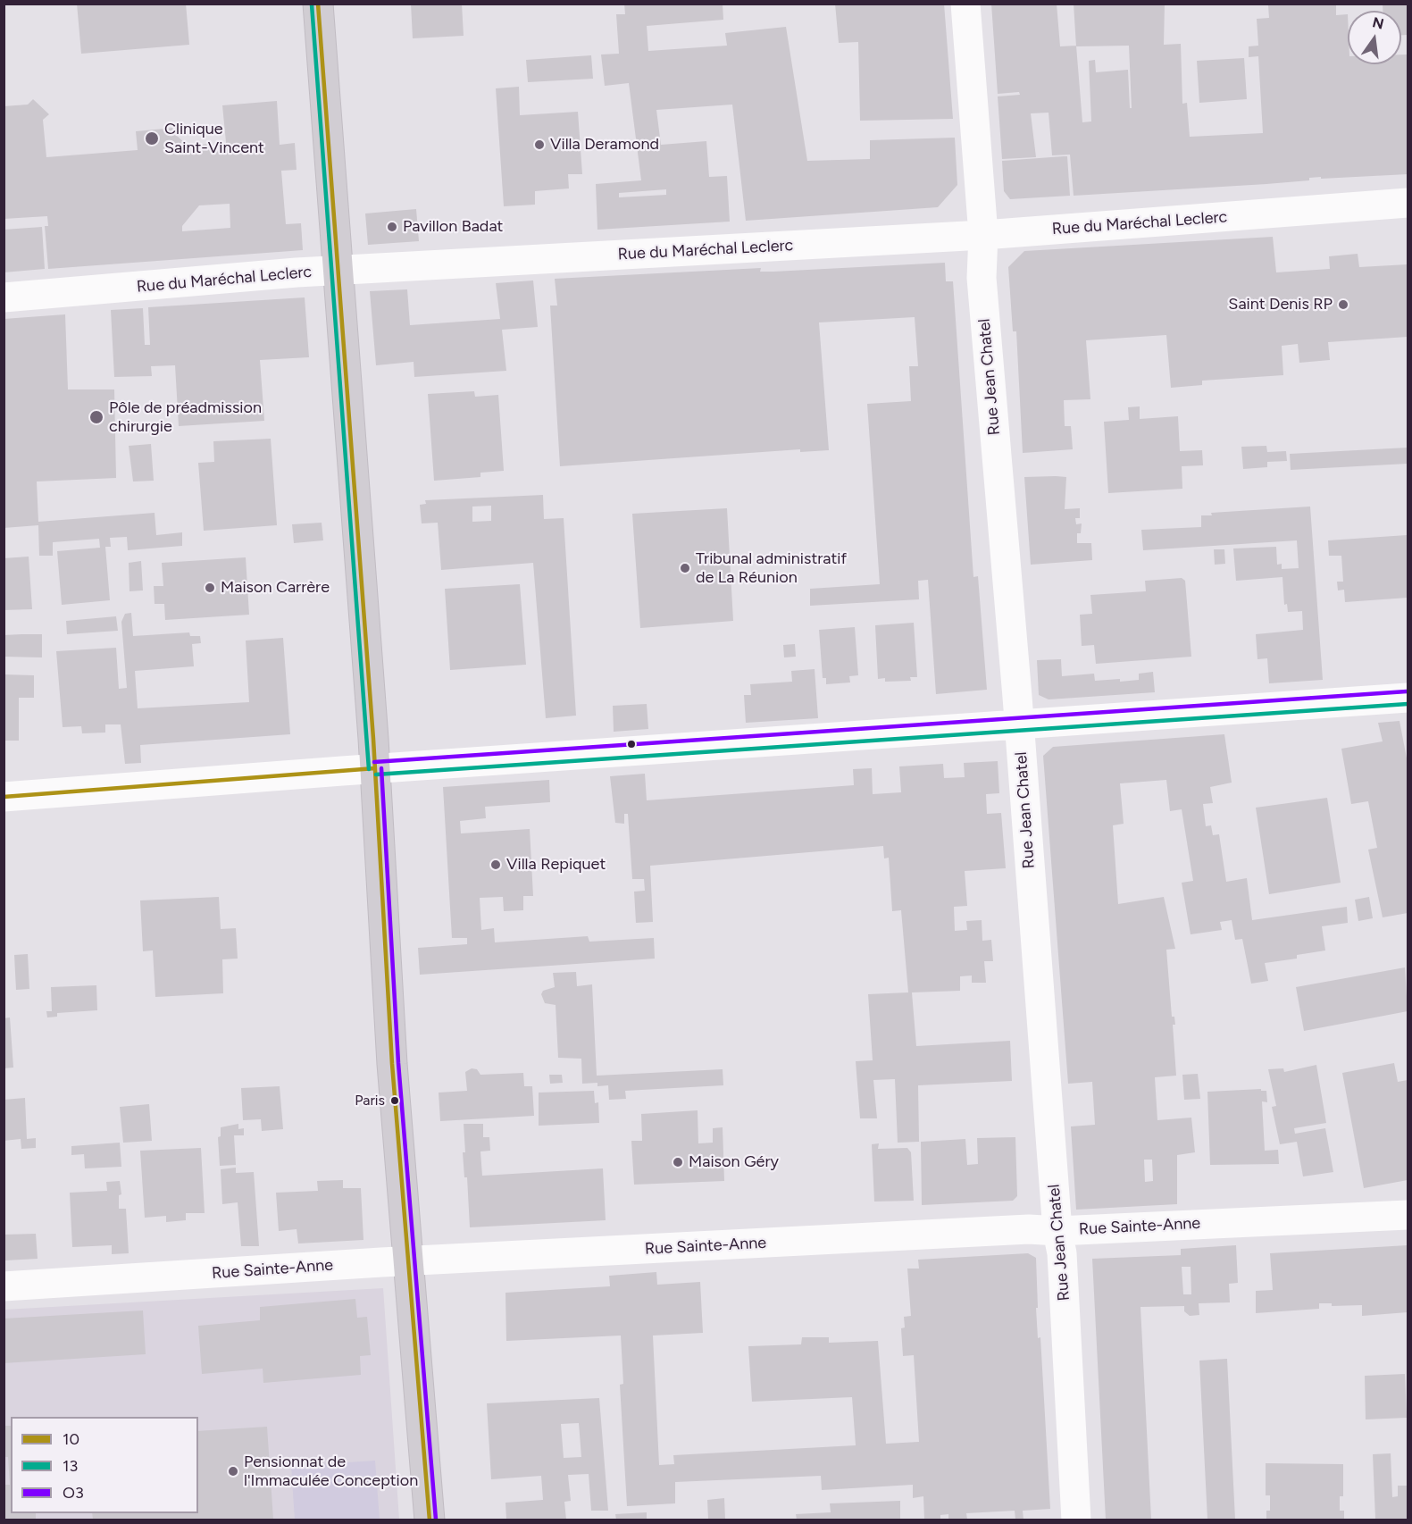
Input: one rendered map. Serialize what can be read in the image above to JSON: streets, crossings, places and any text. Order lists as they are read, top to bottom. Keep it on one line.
{"streets":{"street":["Rue du Maréchal Leclerc","Rue Jean Chatel","Rue Sainte-Anne"]},"crossings":[["Rue du Maréchal Leclerc","Rue Jean Chatel"],["Rue Jean Chatel","Rue Sainte-Anne"]],"places":["Clinique Saint-Vincent","Villa Deramond","Pavillon Badat","Saint Denis RP","Pôle de préadmission chirurgie","Tribunal administratif de La Réunion","Maison Carrère","Villa Repiquet","Paris","Maison Géry","Pensionnat de l'Immaculée Conception"],"lines":["transit line 10","transit line 13","transit line O3"],"legend":["10","13","O3"],"north":"top"}
